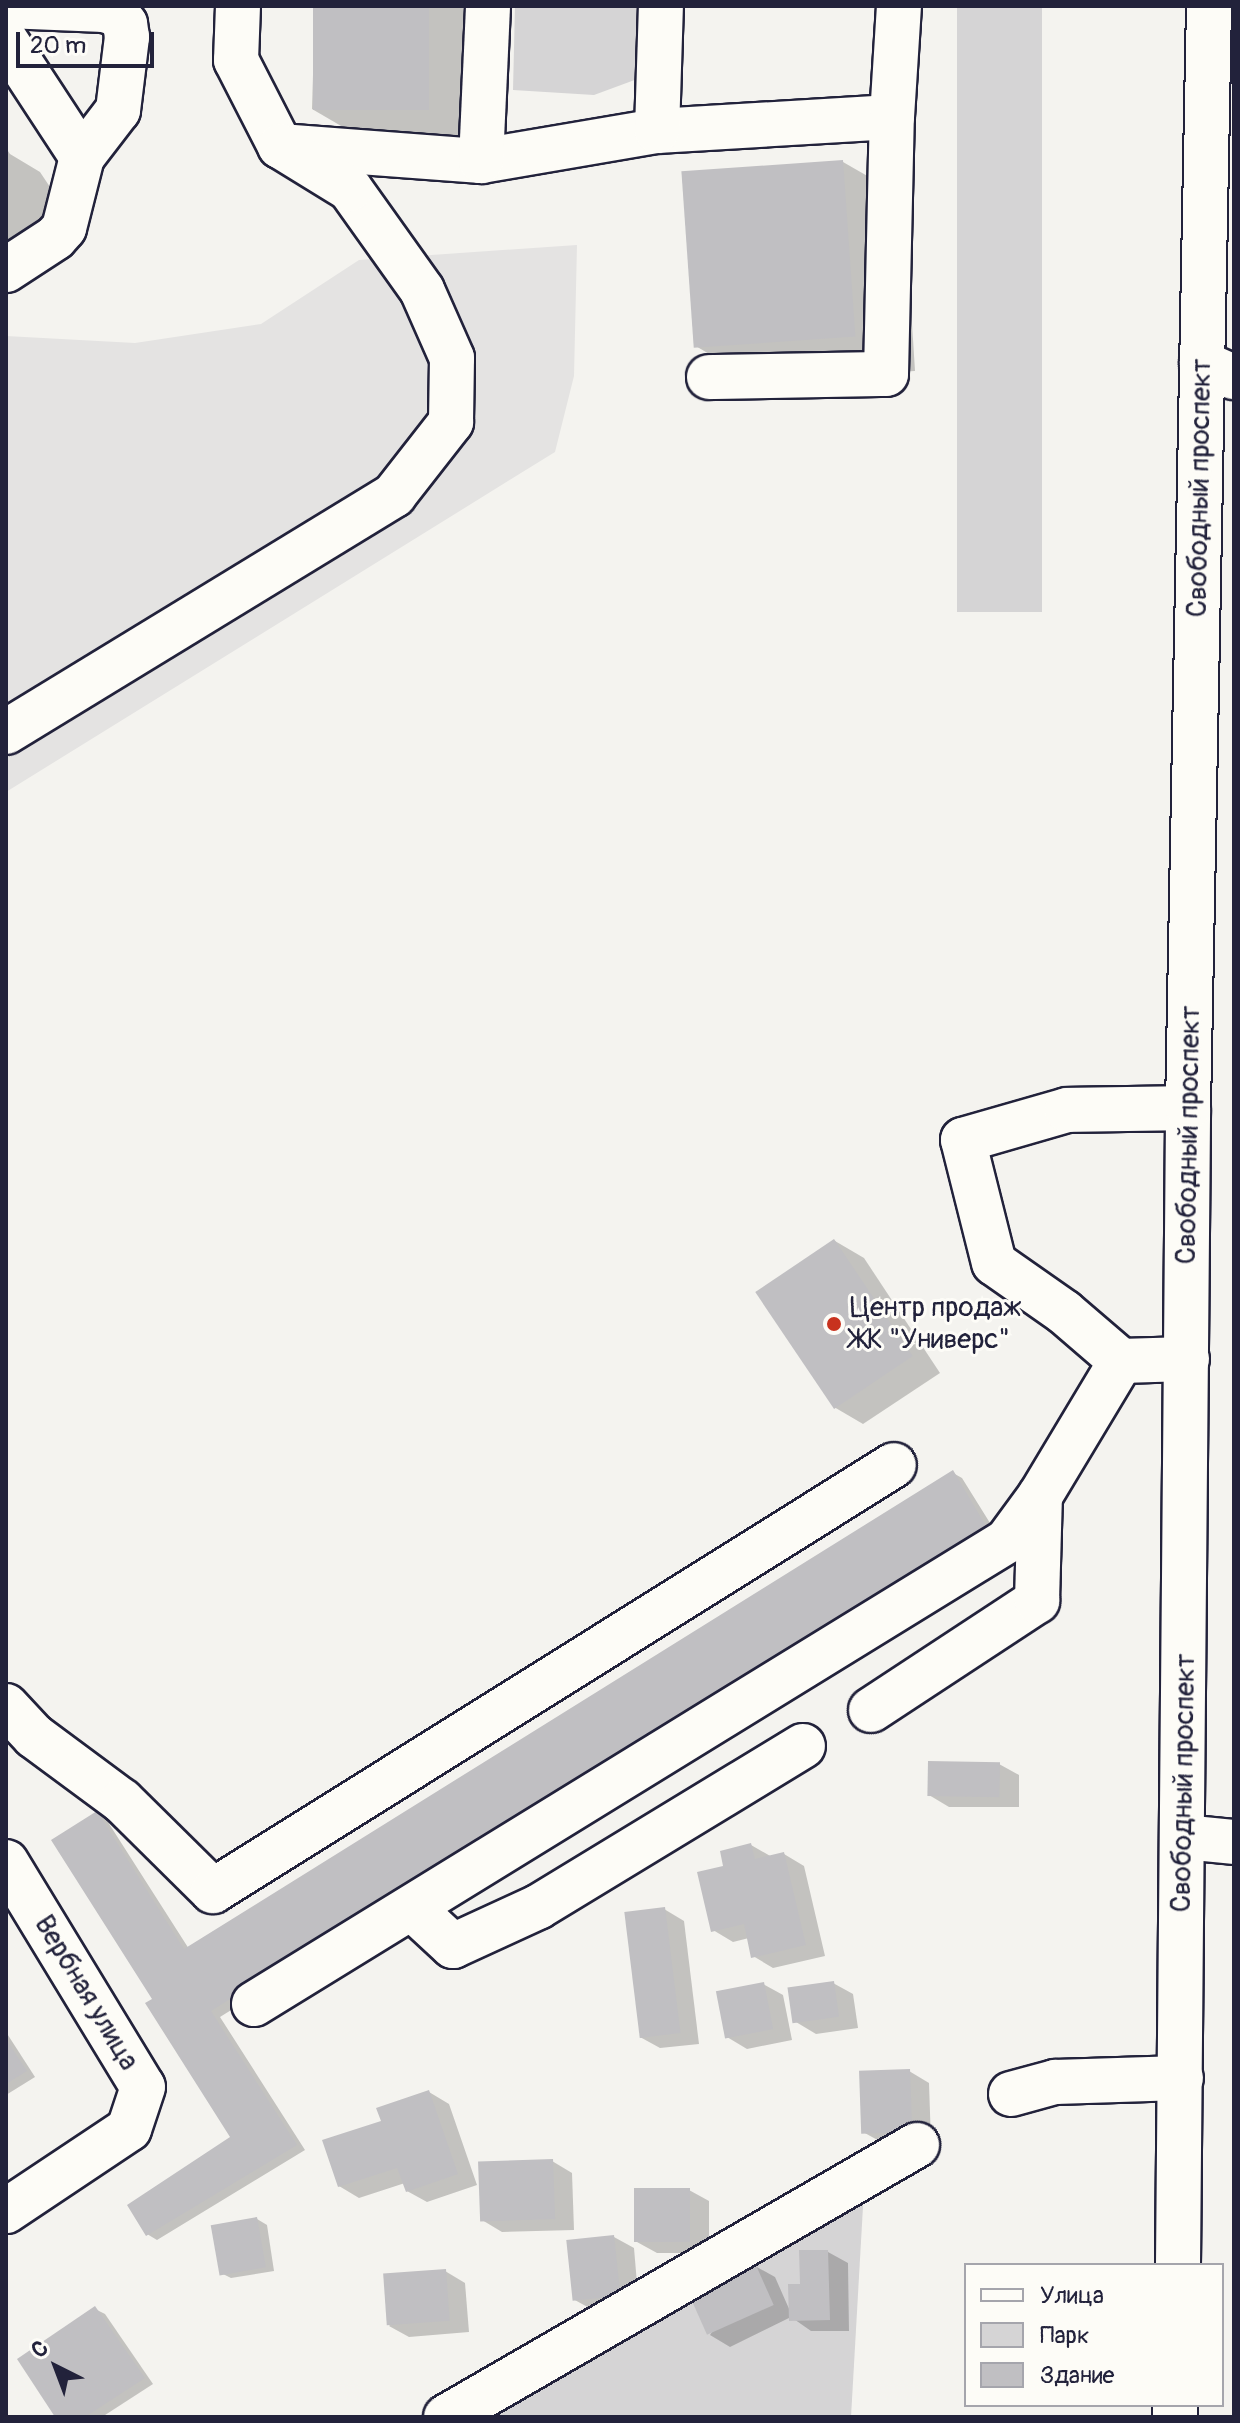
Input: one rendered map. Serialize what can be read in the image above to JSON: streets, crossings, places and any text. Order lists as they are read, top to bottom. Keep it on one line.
{"streets":{"main road":["Свободный проспект","Вербная улица"]},"places":["Центр продаж ЖК \"Универс\""],"legend":["Улица","Парк","Здание"],"scale_bar":"20 m","north":"top left"}
